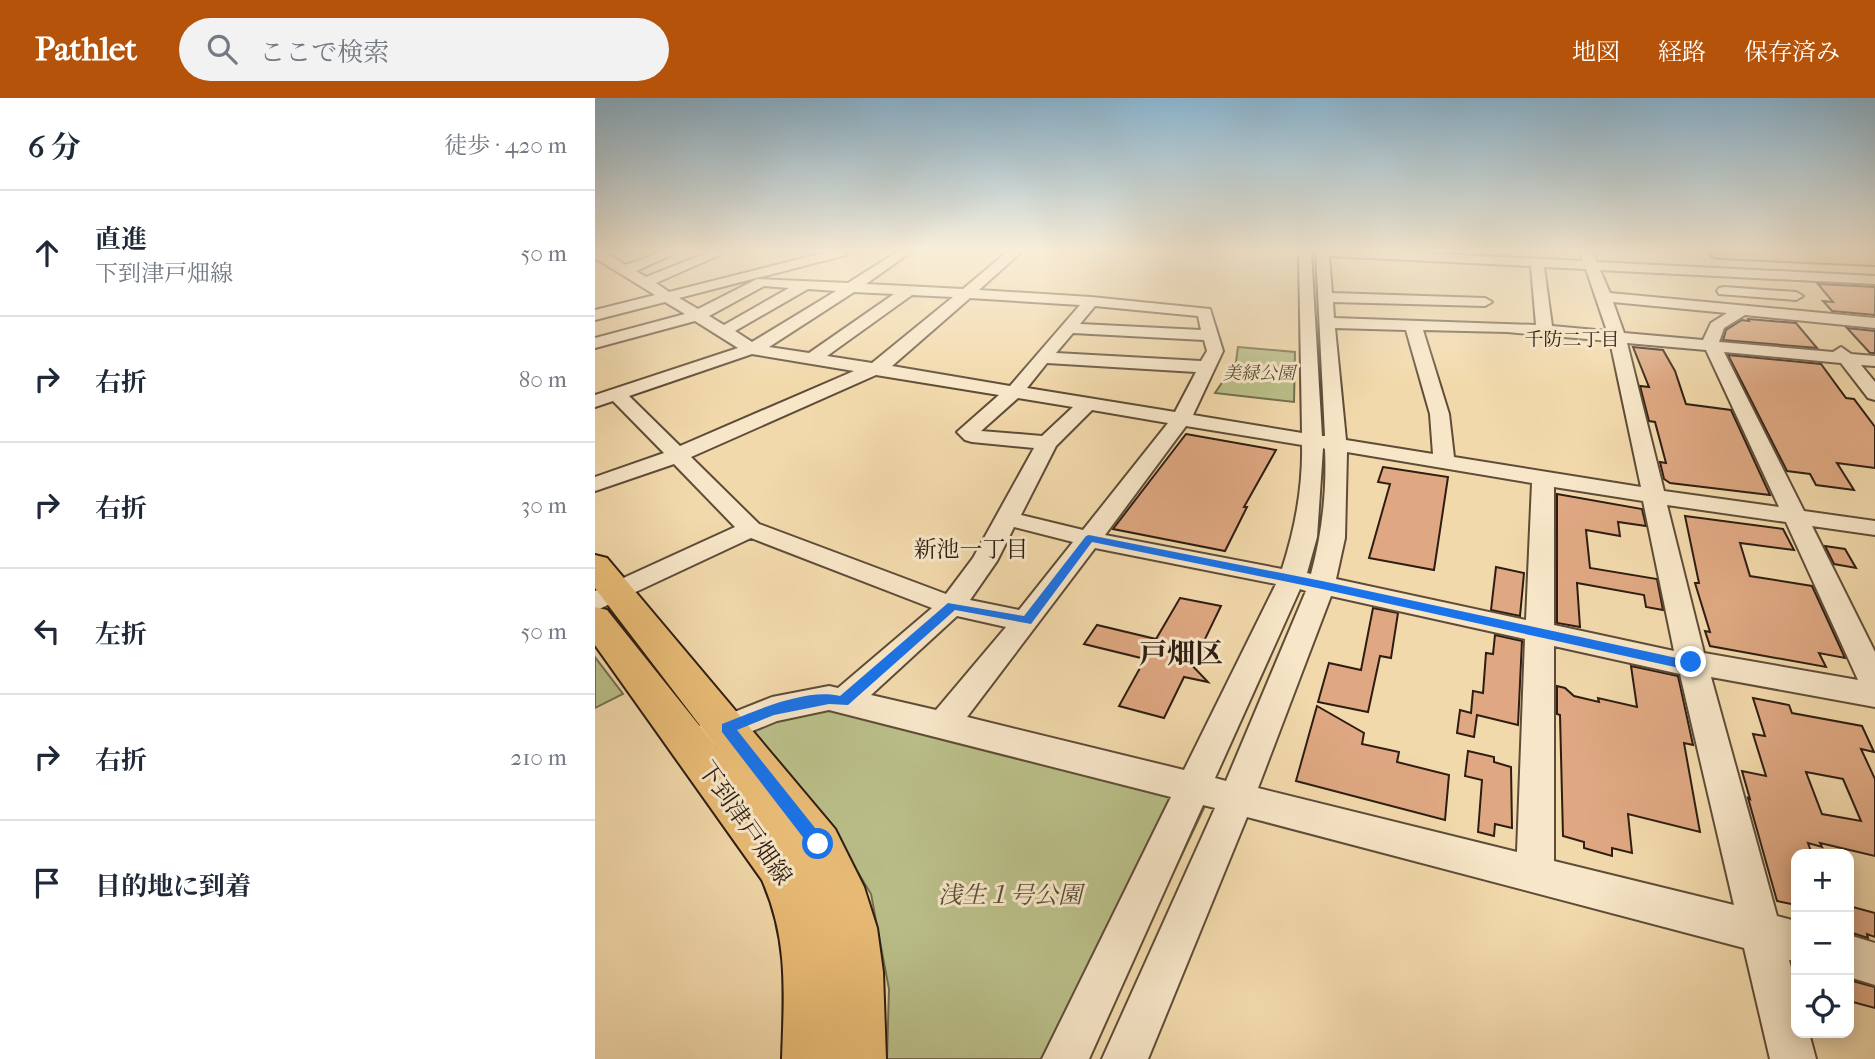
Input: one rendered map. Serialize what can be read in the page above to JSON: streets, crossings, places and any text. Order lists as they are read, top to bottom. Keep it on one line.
{"streets":{"main road":["下到津戸畑線"]},"districts":["千防二丁目","新池一丁目","戸畑区"],"parks":["美緑公園","浅生１号公園"],"page":{"header":"Pathlet","search":"ここで検索","nav":["地図","経路","保存済み"],"heading":["6 分","徒歩 · 420 m"],"list":[["直進","下到津戸畑線","50 m"],["右折","80 m"],["右折","30 m"],["左折","50 m"],["右折","210 m"],"目的地に到着"],"map_buttons":["+","−"]}}
